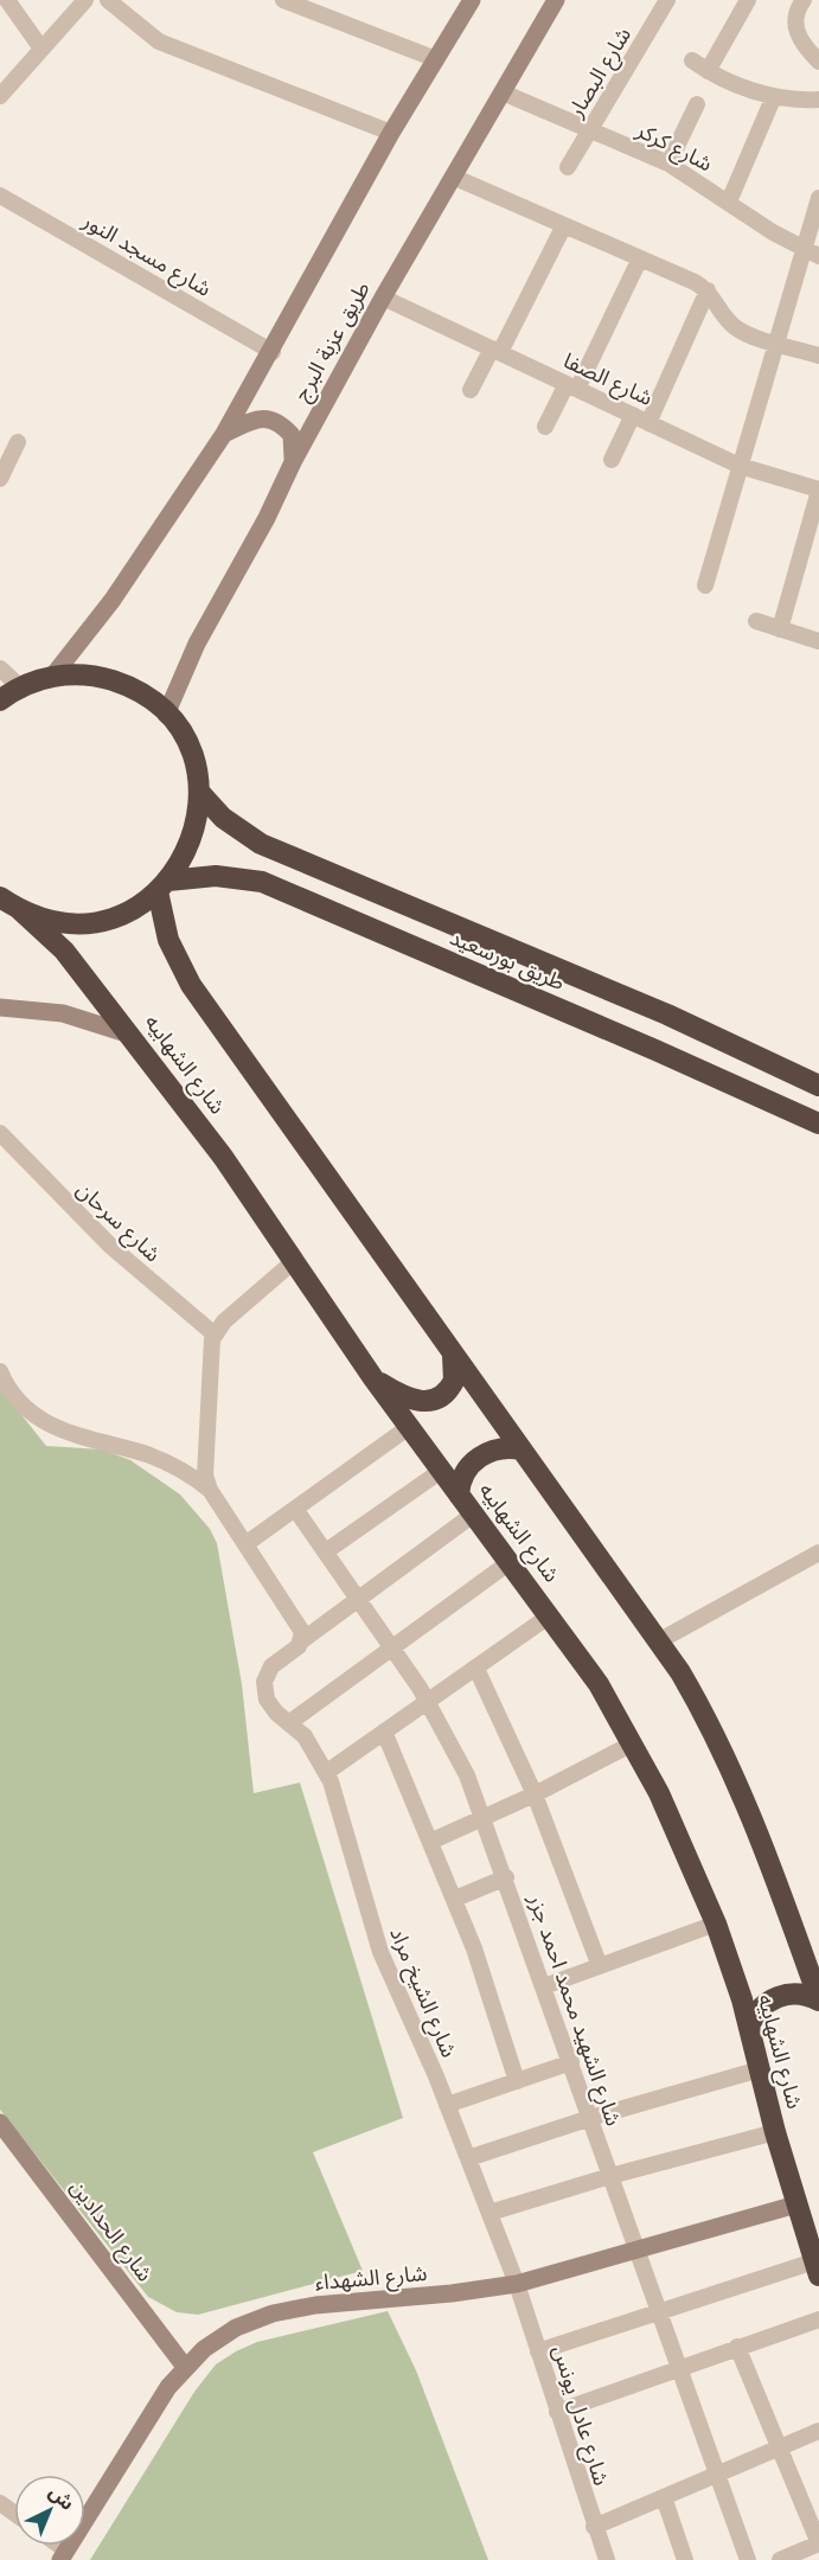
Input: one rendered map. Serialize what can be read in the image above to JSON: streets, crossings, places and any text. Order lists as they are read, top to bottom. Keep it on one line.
{"streets":{"highway":["طريق بورسعيد","شارع الشهابيه"],"street":["شارع البصار","شارع كركر","شارع مسجد النور","طريق عزبة البرج","شارع الصفا","شارع سرحان","شارع الشيخ مراد","شارع الشهيد محمد احمد جزر","شارع الحدادين","شارع الشهداء","شارع عادل يونس"]},"crossings":[["شارع البصار","شارع كركر"],["شارع كركر","طريق عزبة البرج"],["طريق عزبة البرج","شارع الصفا"],["شارع الشهابيه","شارع الشهداء"],["شارع الشيخ مراد","شارع الشهداء"],["شارع الشيخ مراد","شارع عادل يونس"],["شارع الشهيد محمد احمد جزر","شارع الشهداء"],["شارع الحدادين","شارع الشهداء"],["شارع الشهداء","شارع عادل يونس"]],"north":"top right"}
